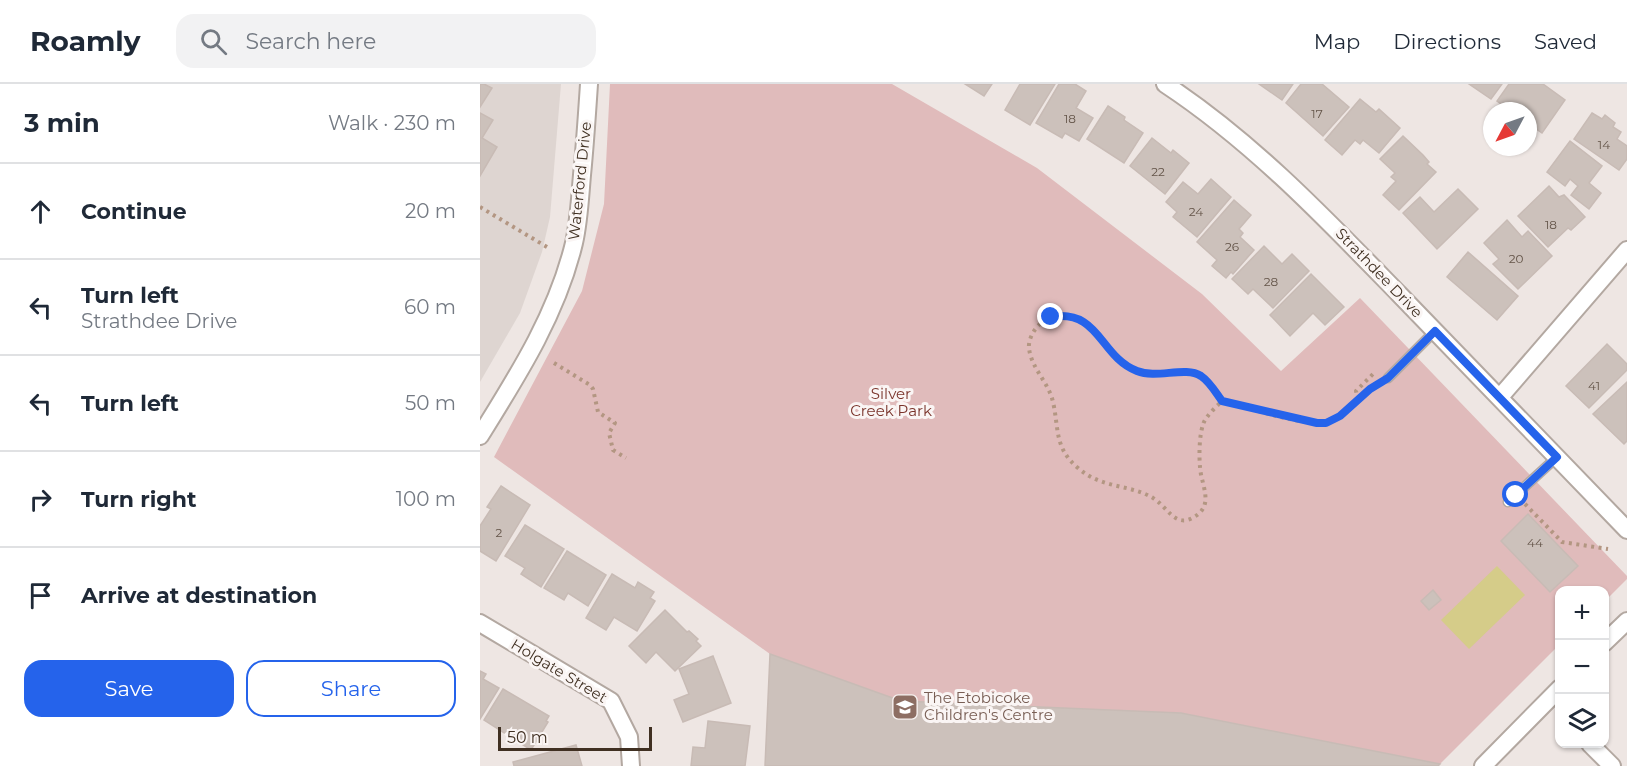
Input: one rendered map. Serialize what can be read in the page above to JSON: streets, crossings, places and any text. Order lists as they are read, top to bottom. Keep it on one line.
{"streets":{"street":["Waterford Drive","Strathdee Drive","Holgate Street"]},"parks":["Silver Creek Park"],"places":{"school or university":["The Etobicoke Children's Centre"]},"house_numbers":["17","18","14","22","24","18","26","20","28","41","2","44"],"scale_bar":"50 m","north":"bottom left","page":{"header":"Roamly","search":"Search here","nav":["Map","Directions","Saved"],"heading":["3 min","Walk · 230 m"],"list":[["Continue","20 m"],["Turn left","Strathdee Drive","60 m"],["Turn left","50 m"],["Turn right","100 m"],"Arrive at destination"],"map_buttons":["+","−"],"buttons":["Save","Share"],"scale":"50 m"}}
